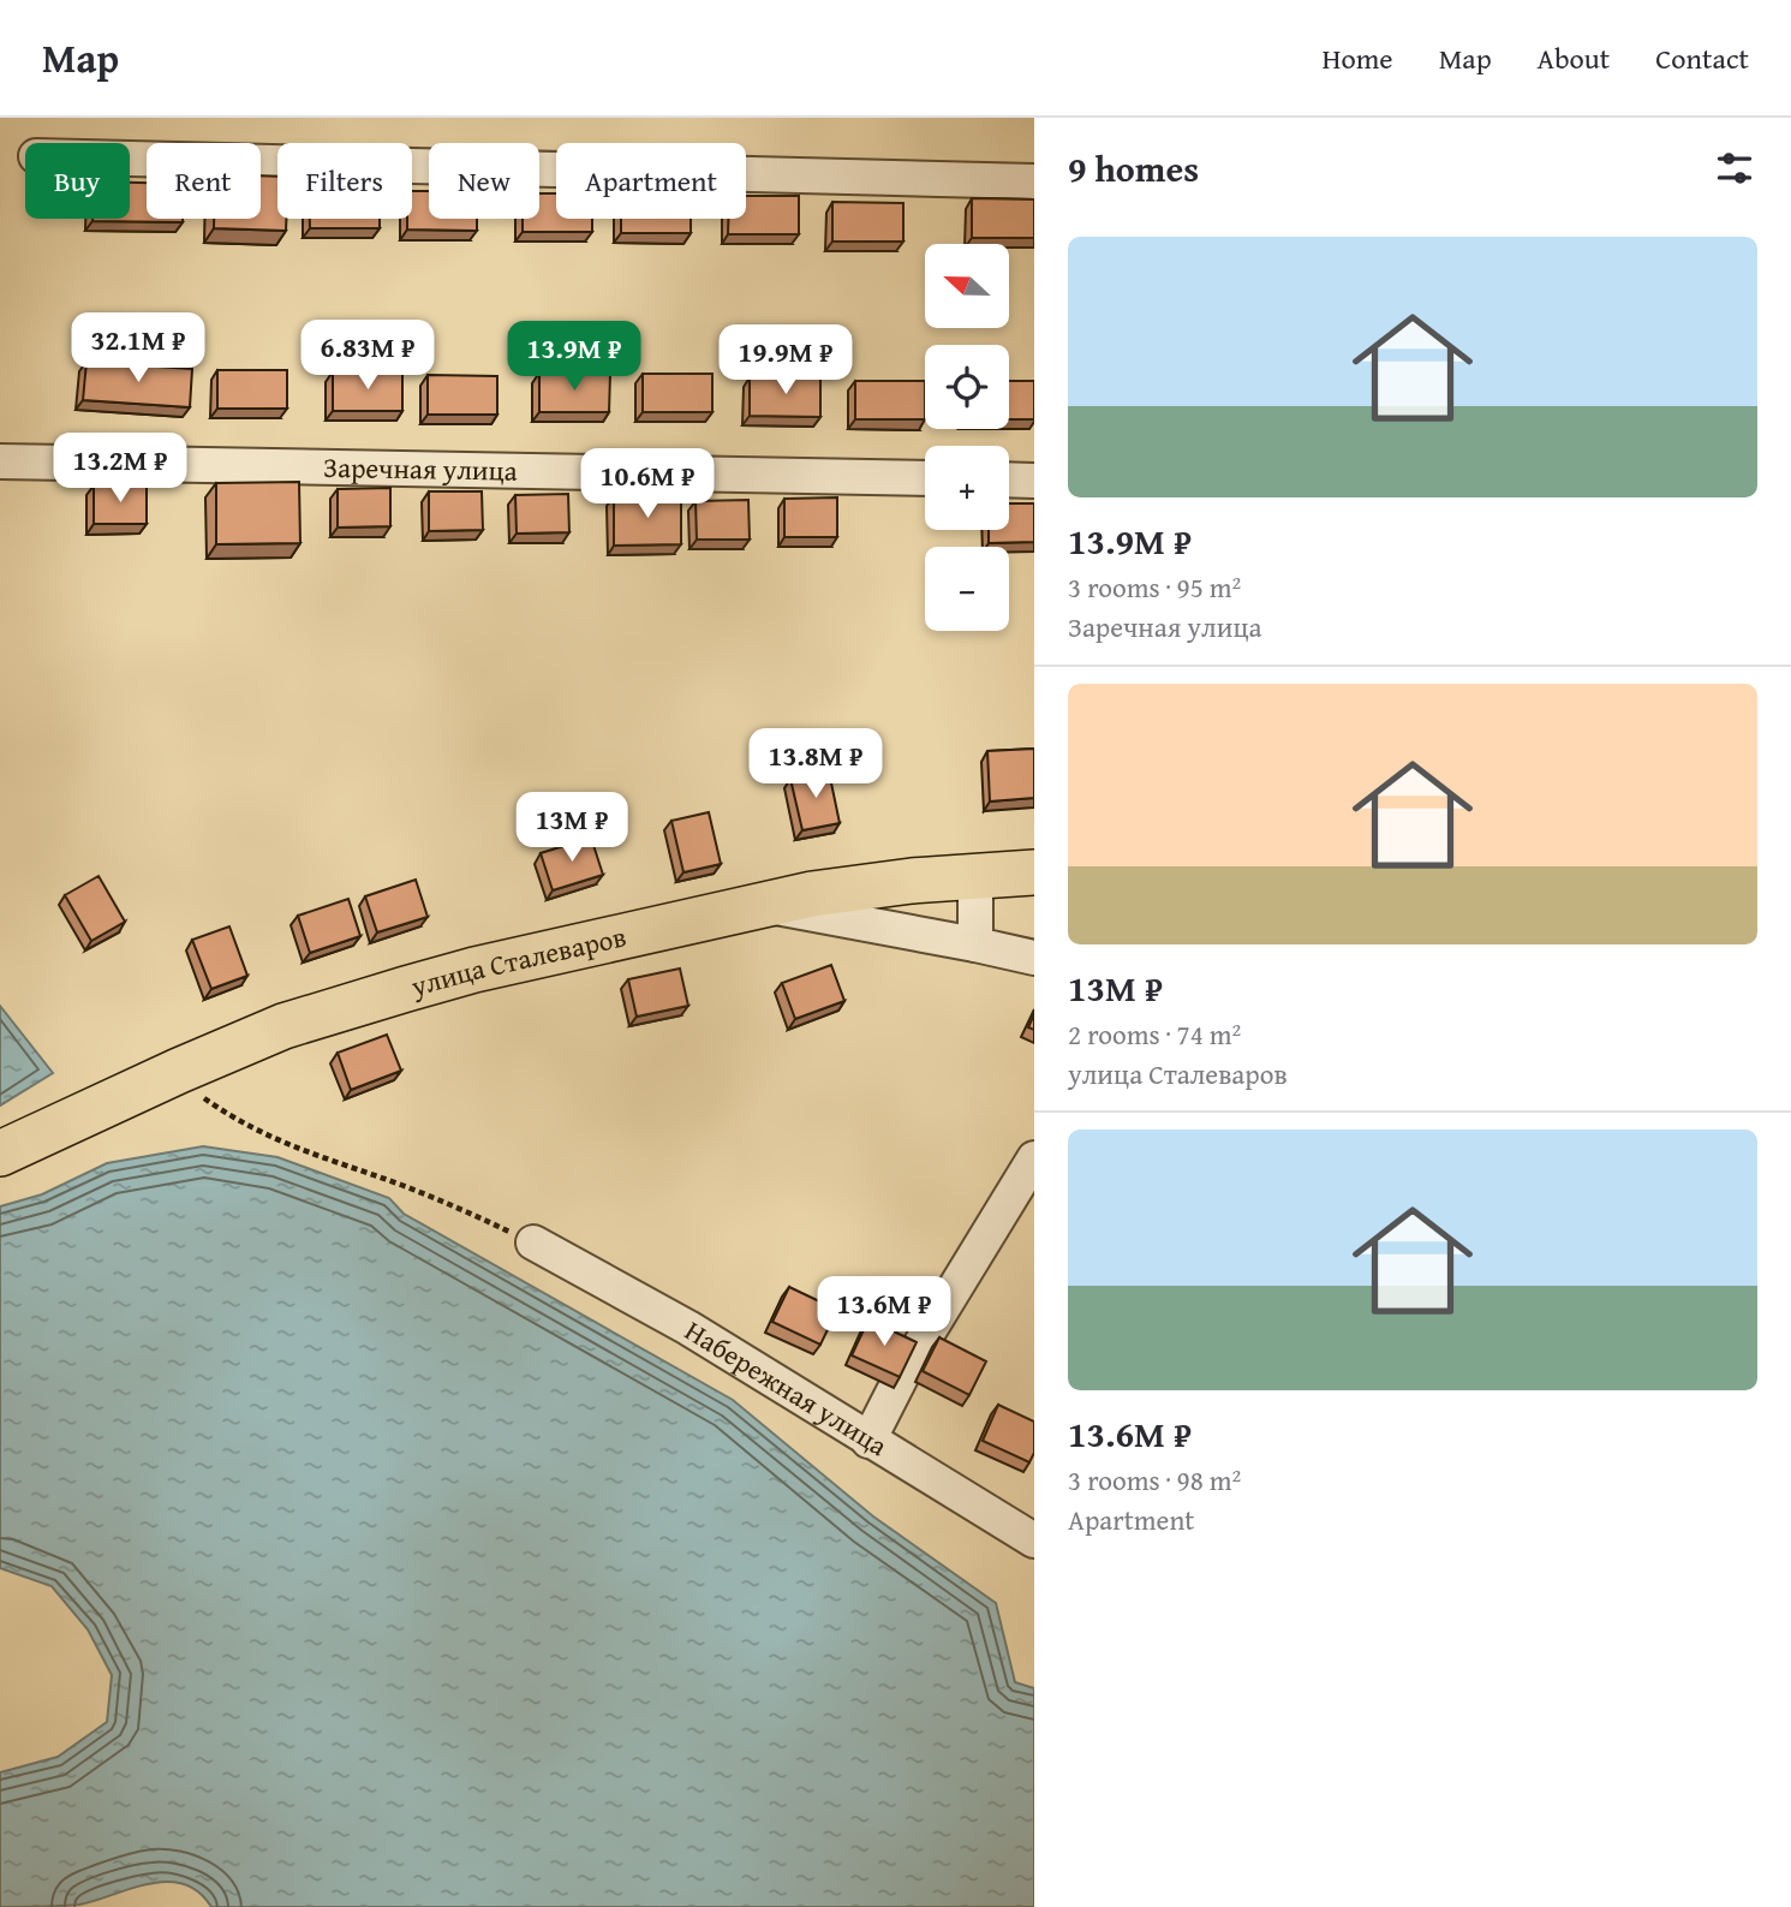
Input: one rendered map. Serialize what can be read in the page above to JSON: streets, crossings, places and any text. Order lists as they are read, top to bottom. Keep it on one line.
{"streets":{"main road":["улица Сталеваров"],"street":["Заречная улица","Набережная улица"]},"north":"left","page":{"header":"Map","nav":["Home","Map","About","Contact"],"heading":"9 homes","chip":["Buy","Rent","Filters","New","Apartment"],"list":[{"name":"13.9M ₽","note":"3 rooms · 95 m² · Заречная улица"},{"name":"13M ₽","note":"2 rooms · 74 m² · улица Сталеваров"},{"name":"13.6M ₽","note":"3 rooms · 98 m² · Apartment"}],"map_buttons":["+","−"],"price":["32.1M ₽","6.83M ₽","13.9M ₽","19.9M ₽","13.2M ₽","10.6M ₽","13.8M ₽","13M ₽","13.6M ₽"]}}
